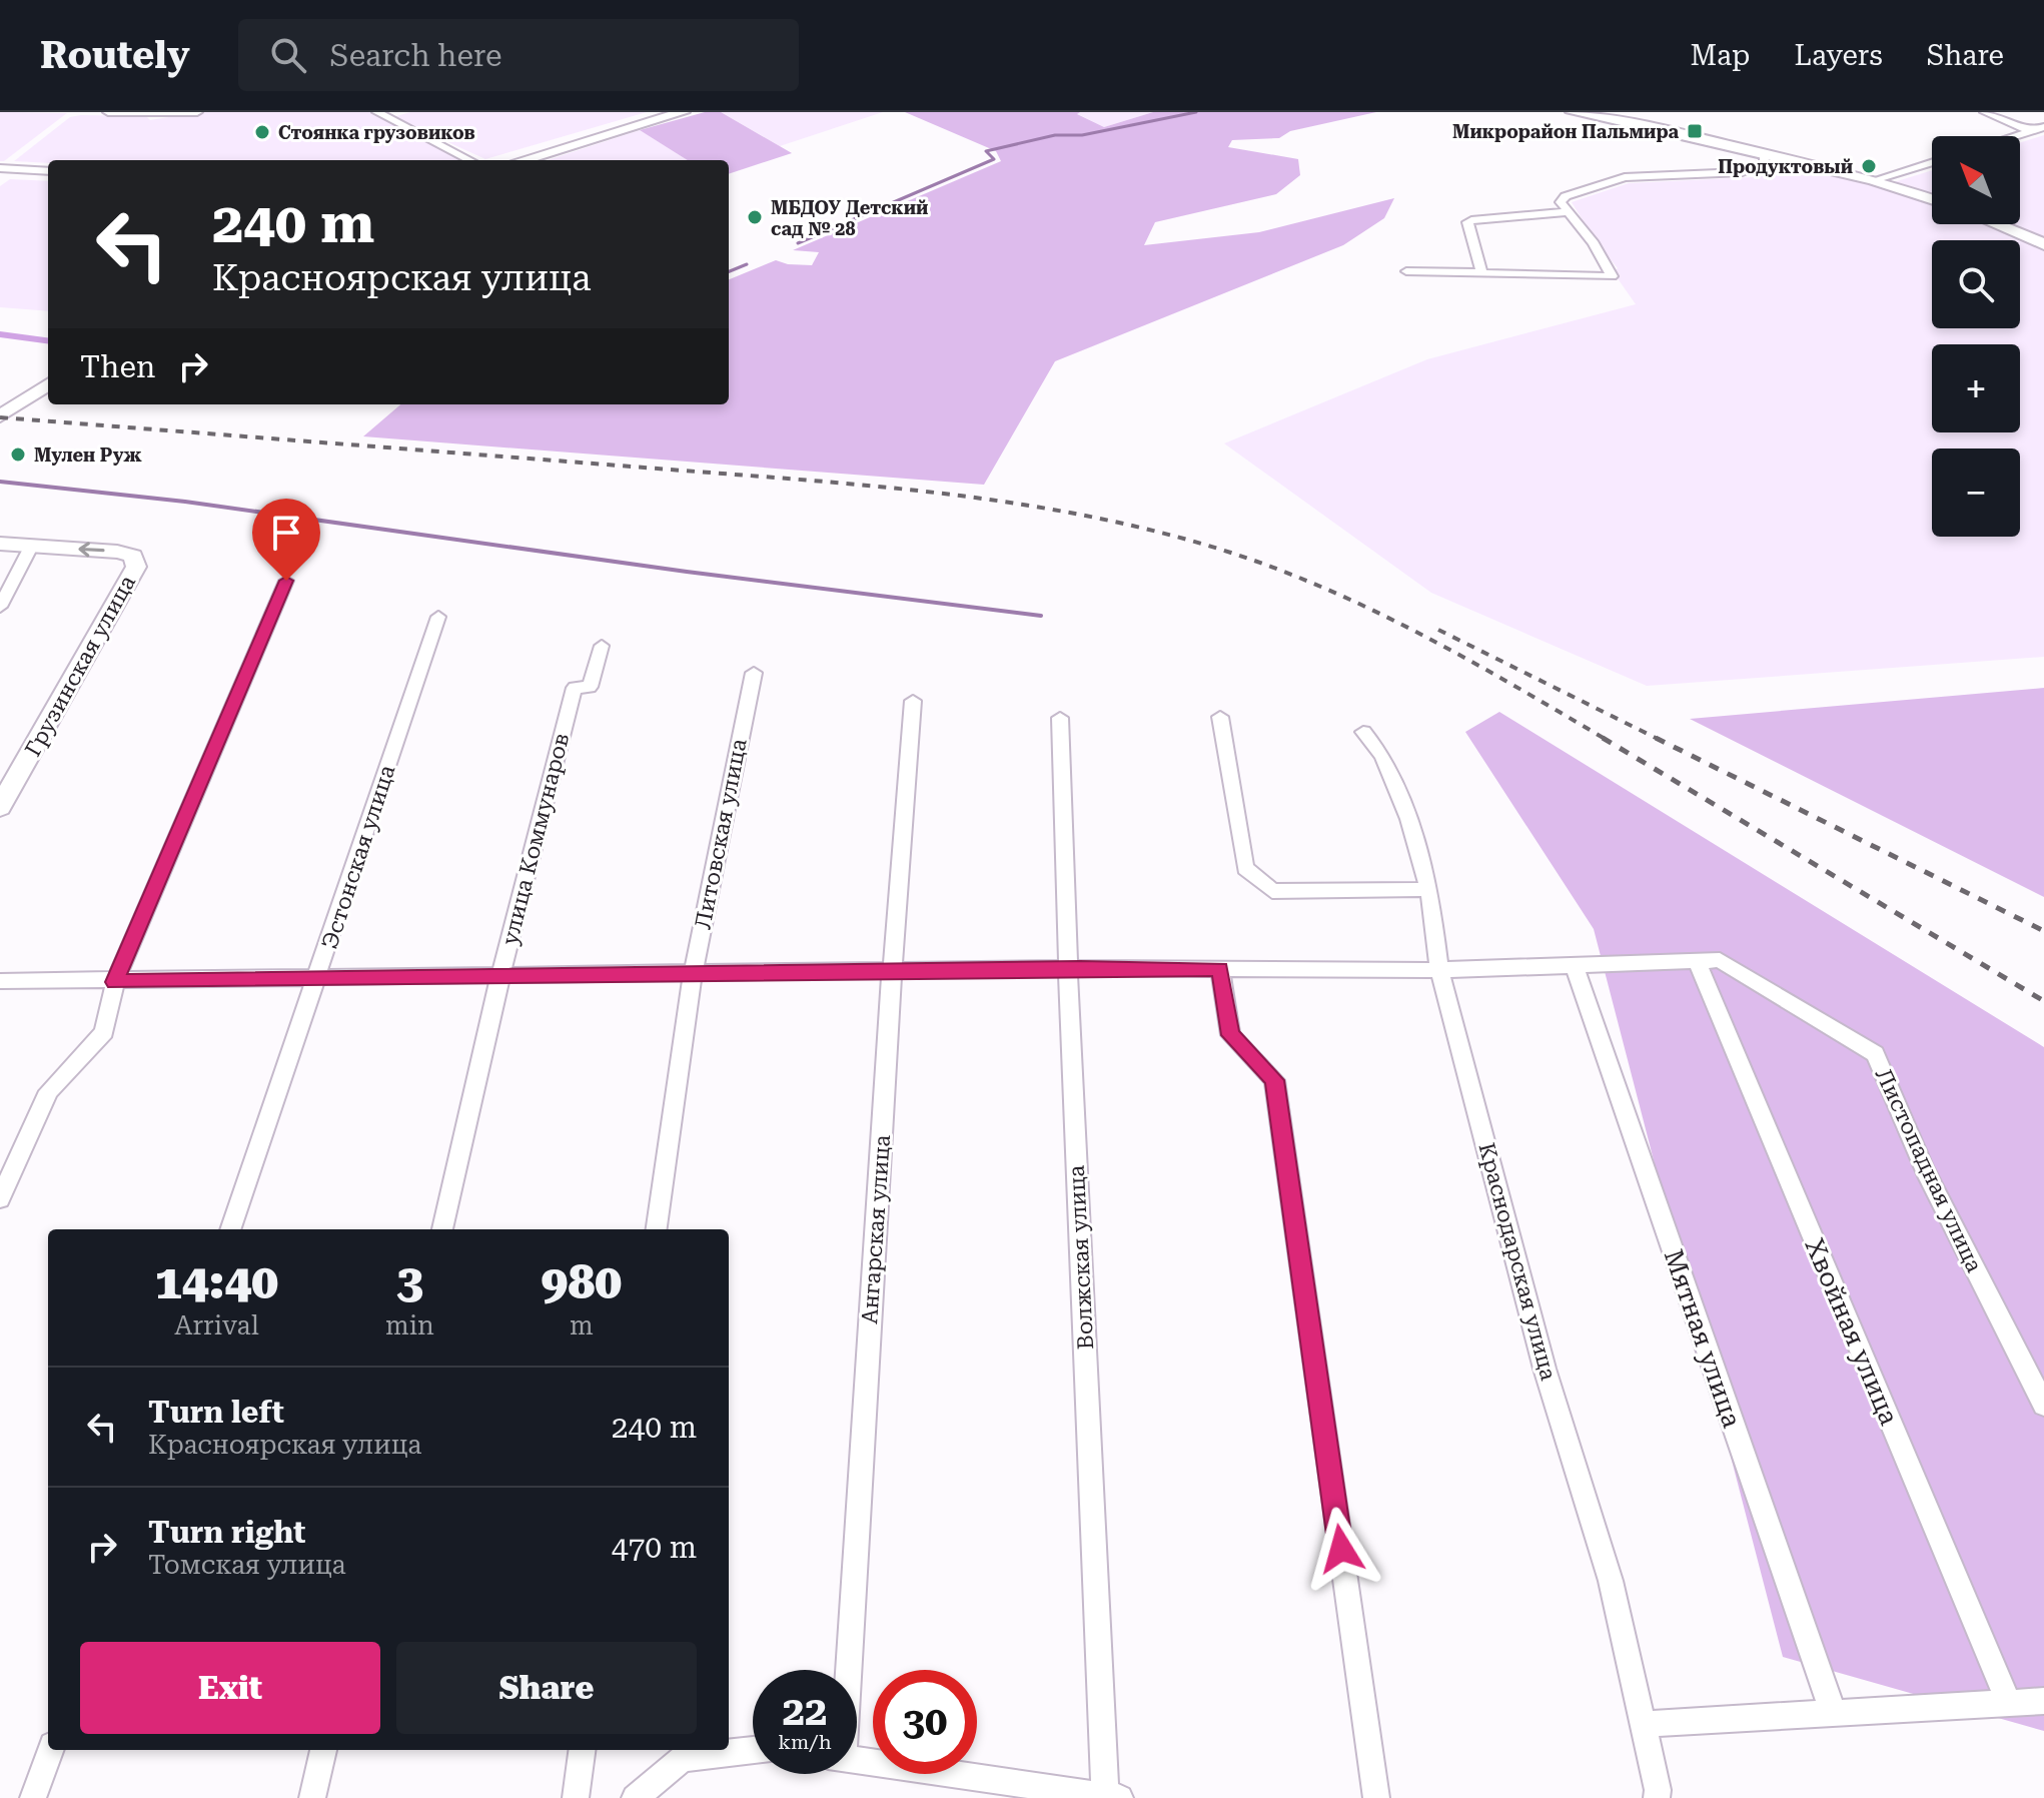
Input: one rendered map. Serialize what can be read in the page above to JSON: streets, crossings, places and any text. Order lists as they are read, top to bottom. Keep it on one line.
{"streets":{"main road":["Грузинская улица"],"street":["Литовская улица","улица Коммунаров","Эстонская улица","Листопадная улица","Ангарская улица","Волжская улица","Краснодарская улица","Хвойная улица","Мятная улица"]},"crossings":[["Листопадная улица","Хвойная улица"]],"places":{"transit":["Микрорайон Пальмира"],"other":["Стоянка грузовиков","Продуктовый","МБДОУ Детский сад № 28","Мулен Руж"]},"north":"top left","page":{"header":"Routely","search":"Search here","nav":["Map","Layers","Share"],"map_buttons":["+","−"],"turn":["240 m","Красноярская улица"],"then":"Then","eta":["14:40","Arrival","3","min","980","m"],"list":[{"name":"Turn left","note":"Красноярская улица","value":"240 m"},{"name":"Turn right","note":"Томская улица","value":"470 m"}],"buttons":["Exit","Share"],"speed":"22 km/h","limit":"30"}}
